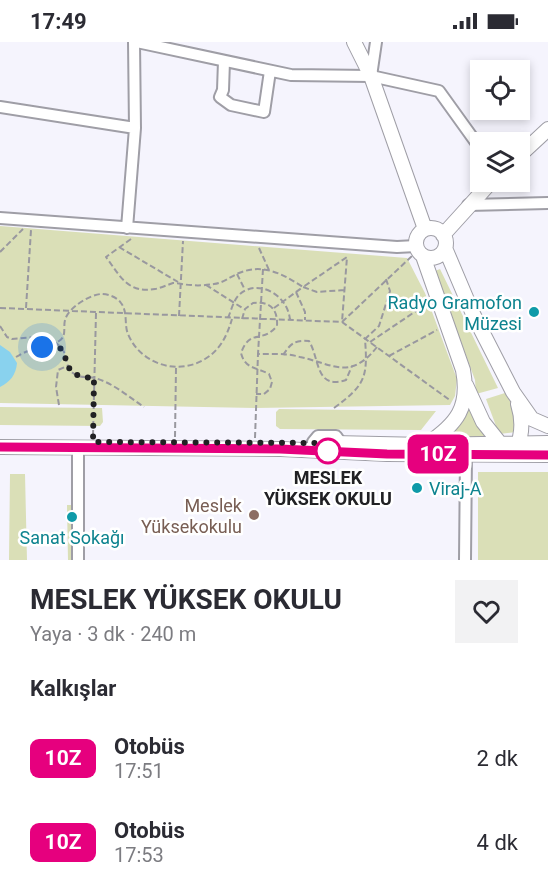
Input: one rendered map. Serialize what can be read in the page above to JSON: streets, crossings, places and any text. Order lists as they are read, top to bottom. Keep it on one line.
{"places":["Radyo Gramofon Müzesi","MESLEK YÜKSEK OKULU","Viraj-A","Meslek Yüksekokulu","Sanat Sokağı"],"lines":["bus line 10Z"],"page":{"status":"17:49","on_map":"10Z","heading":[["MESLEK YÜKSEK OKULU","Yaya · 3 dk · 240 m"],"Kalkışlar"],"list":[{"mark":"10Z","name":"Otobüs","note":"17:51","value":"2 dk"},{"mark":"10Z","name":"Otobüs","note":"17:53","value":"4 dk"}]}}
